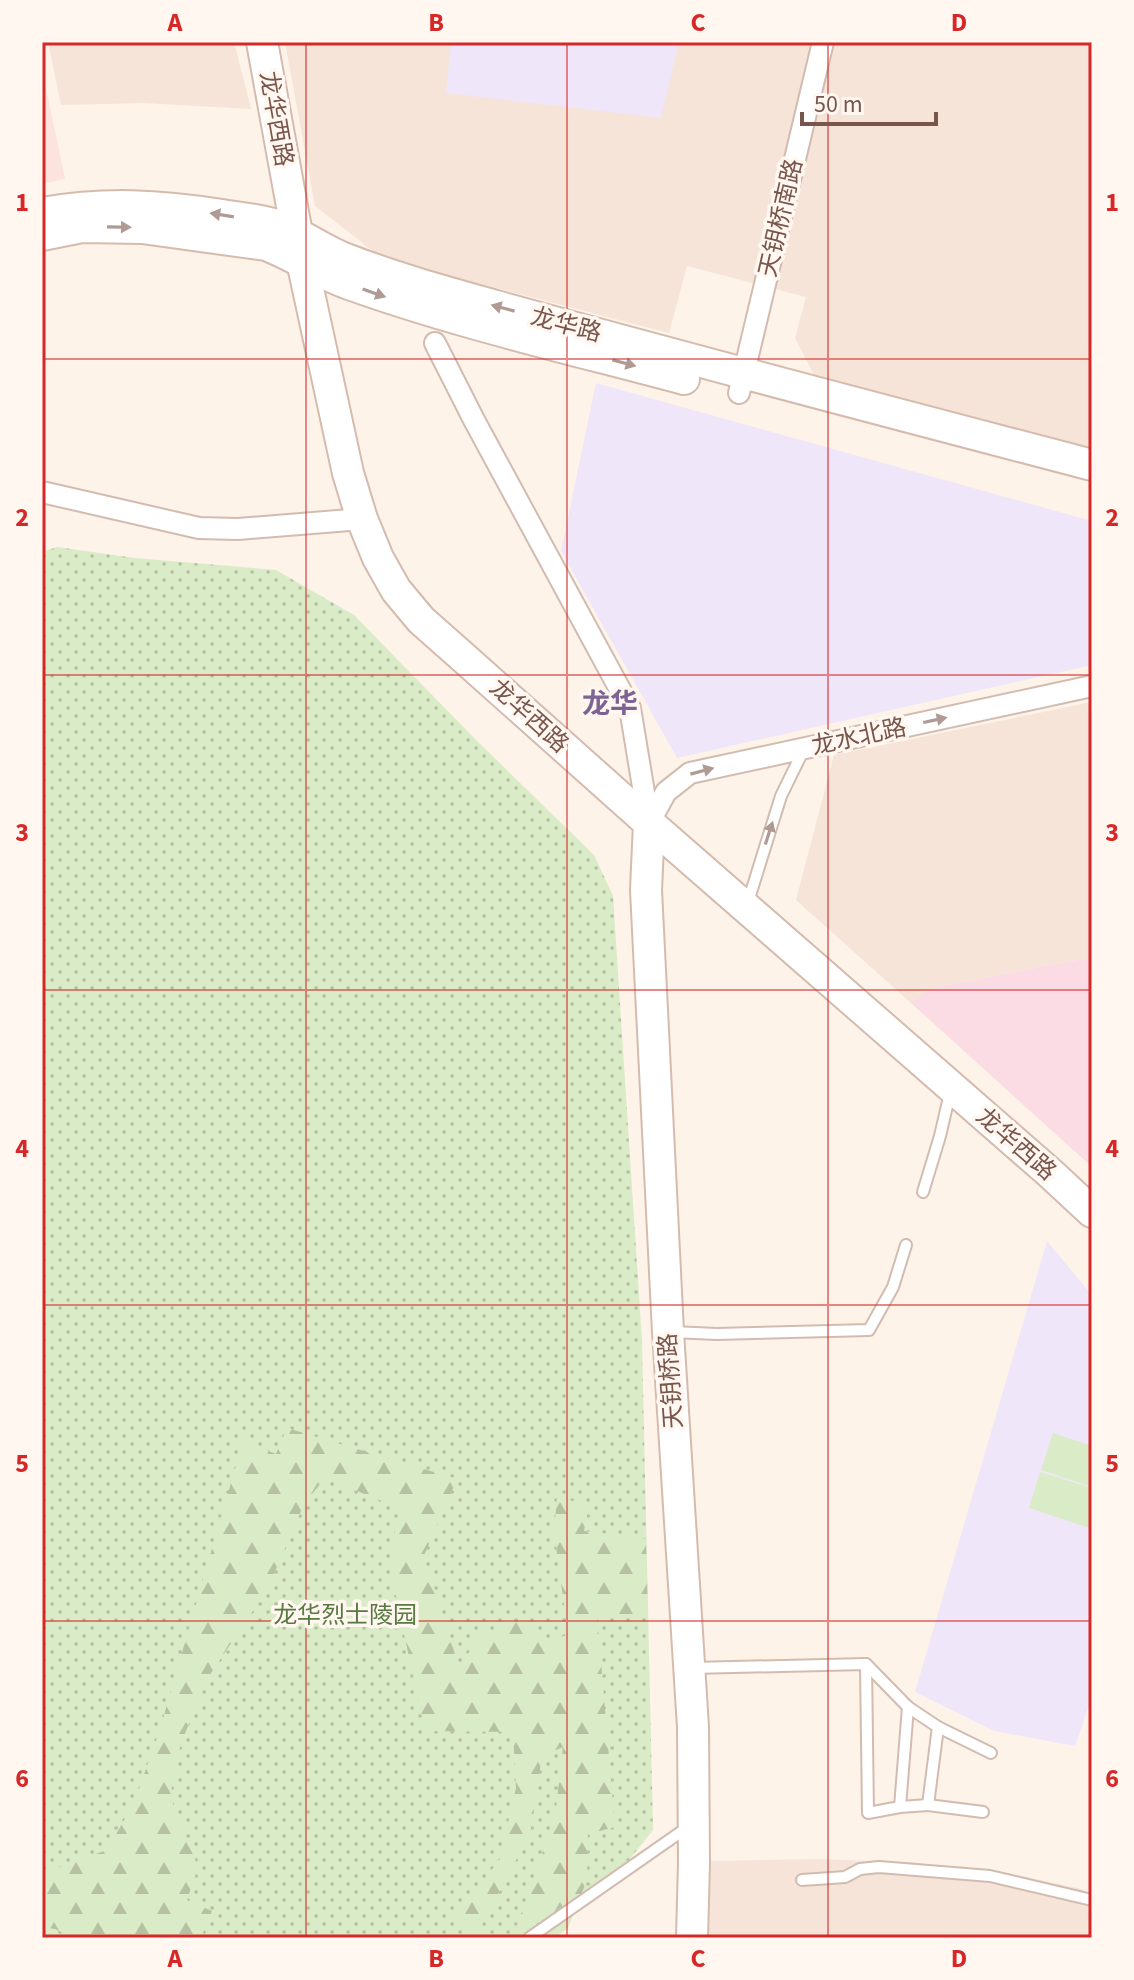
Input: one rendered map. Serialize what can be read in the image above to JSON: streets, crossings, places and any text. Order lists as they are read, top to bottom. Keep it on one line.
{"streets":{"street":["龙华西路","天钥桥南路","龙华路","龙水北路","天钥桥路"]},"crossings":[["龙华西路","龙华路"],["龙华西路","龙水北路"],["龙华西路","天钥桥路"],["天钥桥南路","龙华路"],["龙水北路","天钥桥路"]],"one_way":["龙水北路"],"districts":["龙华"],"parks":["龙华烈士陵园"],"scale_bar":"50 m","grid":{"columns":["A","B","C","D"],"rows":["1","2","3","4","5","6"]}}
